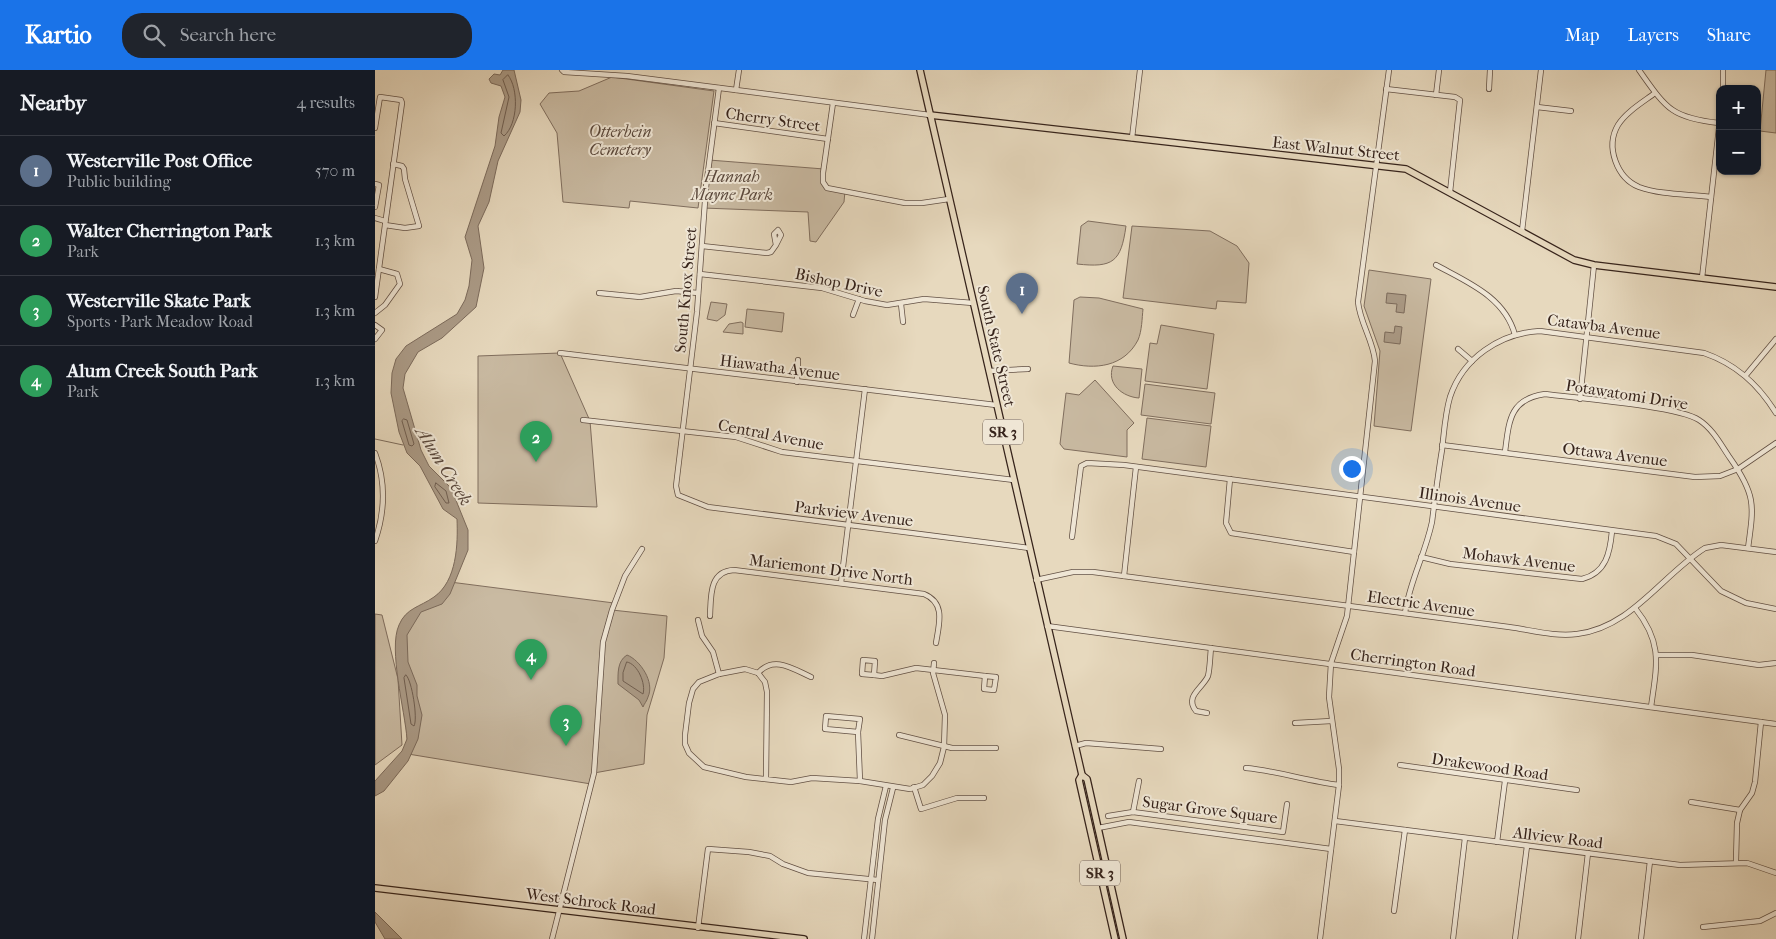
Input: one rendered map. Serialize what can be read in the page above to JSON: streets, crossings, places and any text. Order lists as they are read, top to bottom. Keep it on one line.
{"streets":{"main road":["East Walnut Street","South State Street","SR 3","West Schrock Road"],"street":["Cherry Street","Bishop Drive","South Knox Street","Catawba Avenue","Hiawatha Avenue","Potawatomi Drive","Central Avenue","Ottawa Avenue","Illinois Avenue","Parkview Avenue","Mohawk Avenue","Mariemont Drive North","Electric Avenue","Cherrington Road","Drakewood Road","Sugar Grove Square","Allview Road"]},"crossings":[["Cherry Street","South Knox Street"],["East Walnut Street","South State Street"],["Bishop Drive","South Knox Street"],["Bishop Drive","South State Street"],["South Knox Street","Hiawatha Avenue"],["South Knox Street","Central Avenue"],["South Knox Street","Parkview Avenue"],["Catawba Avenue","Ottawa Avenue"],["Catawba Avenue","Illinois Avenue"],["Catawba Avenue","Mohawk Avenue"],["Catawba Avenue","Electric Avenue"],["South State Street","Hiawatha Avenue"],["South State Street","Central Avenue"],["South State Street","Parkview Avenue"],["South State Street","Electric Avenue"],["South State Street","Cherrington Road"],["Potawatomi Drive","Ottawa Avenue"],["Potawatomi Drive","Electric Avenue"],["Illinois Avenue","Mohawk Avenue"],["Illinois Avenue","Electric Avenue"]],"water":["Alum Creek"],"parks":["Otterbein Cemetery","Hannah Mayne Park"],"page":{"header":"Kartio","search":"Search here","nav":["Map","Layers","Share"],"heading":["Nearby","4 results"],"map_buttons":["+","−"],"list":[{"mark":"1","name":"Westerville Post Office","note":"Public building","value":"570 m"},{"mark":"2","name":"Walter Cherrington Park","note":"Park","value":"1.3 km"},{"mark":"3","name":"Westerville Skate Park","note":"Sports · Park Meadow Road","value":"1.3 km"},{"mark":"4","name":"Alum Creek South Park","note":"Park","value":"1.3 km"}],"pins":["1","2","4","3"]}}
